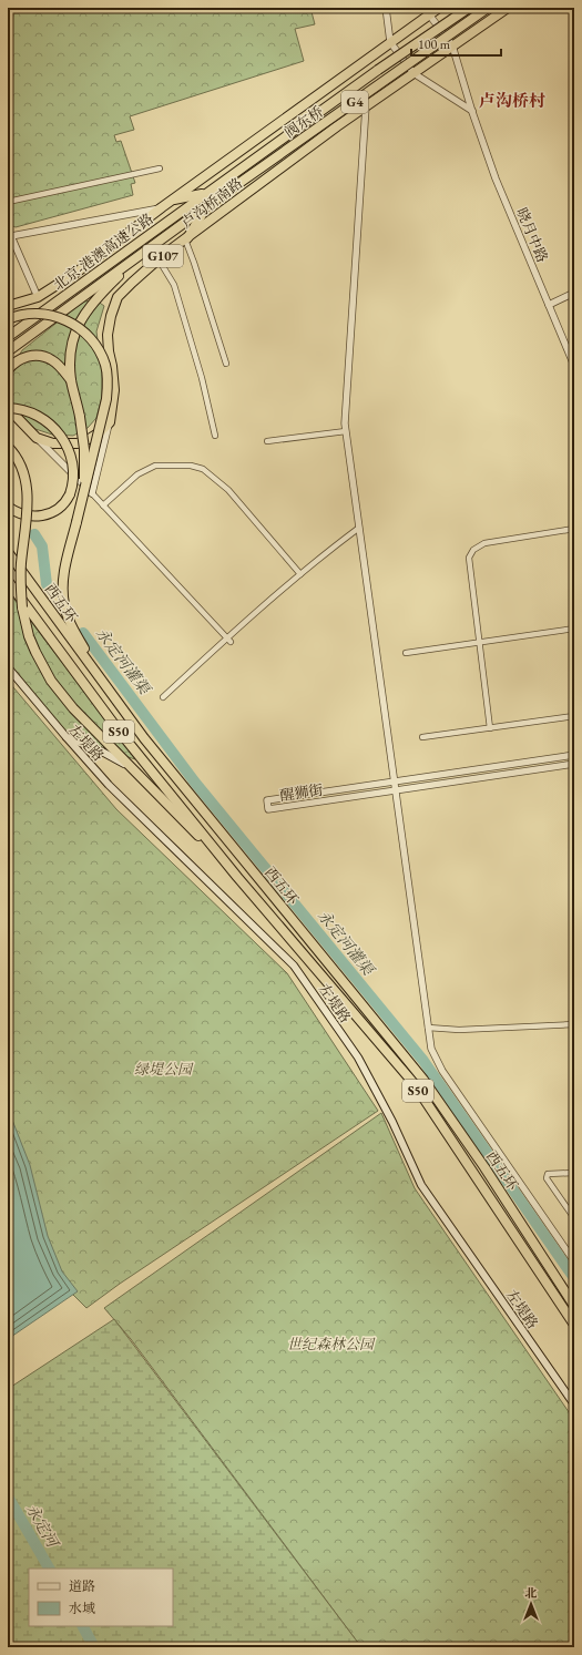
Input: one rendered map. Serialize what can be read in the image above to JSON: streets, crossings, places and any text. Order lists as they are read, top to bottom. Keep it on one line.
{"streets":{"highway":["G4","阀东桥","卢沟桥南路","北京-港澳高速公路","G107","西五环","S50"],"main road":["左堤路"],"street":["晓月中路","醒狮街"]},"crossings":[["阀东桥","北京-港澳高速公路"],["卢沟桥南路","晓月中路"]],"districts":["卢沟桥村"],"water":["永定河灌渠","永定河"],"parks":["绿堤公园","世纪森林公园"],"legend":["道路","水域"],"scale_bar":"100 m","north":"top"}
